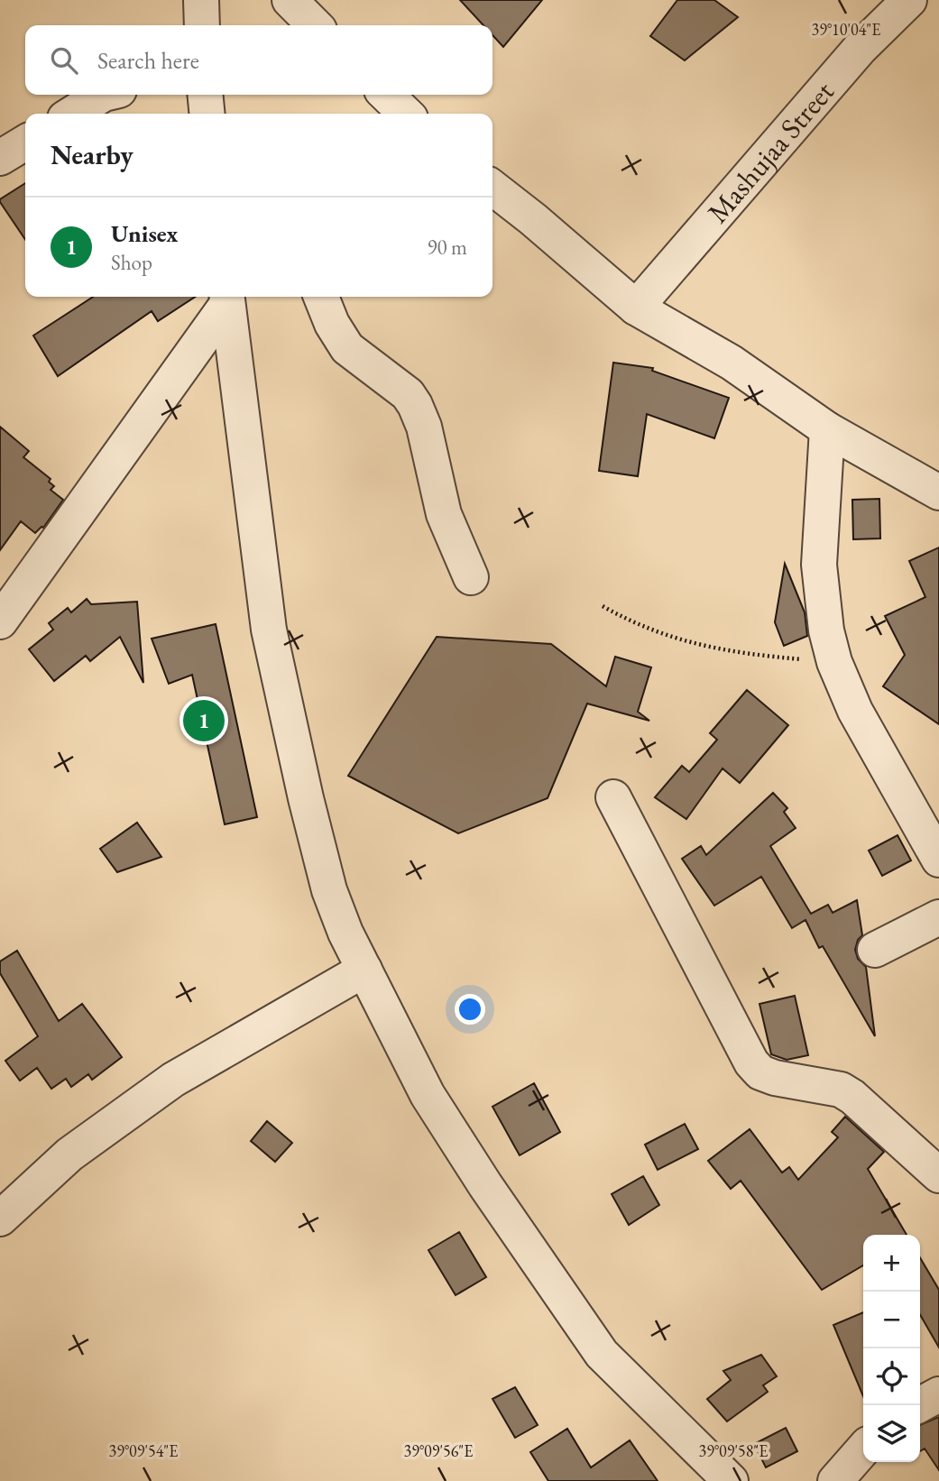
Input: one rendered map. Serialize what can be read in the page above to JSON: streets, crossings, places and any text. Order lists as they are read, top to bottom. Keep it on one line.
{"streets":{"street":["Mashujaa Street"]},"page":{"search":"Search here","heading":"Nearby","list":[{"mark":"1","name":"Unisex","note":"Shop","value":"90 m"}],"pins":"1","map_buttons":["+","−"]},"coordinates":["39°10'04\"E","39°09'54\"E","39°09'56\"E","39°09'58\"E"]}
